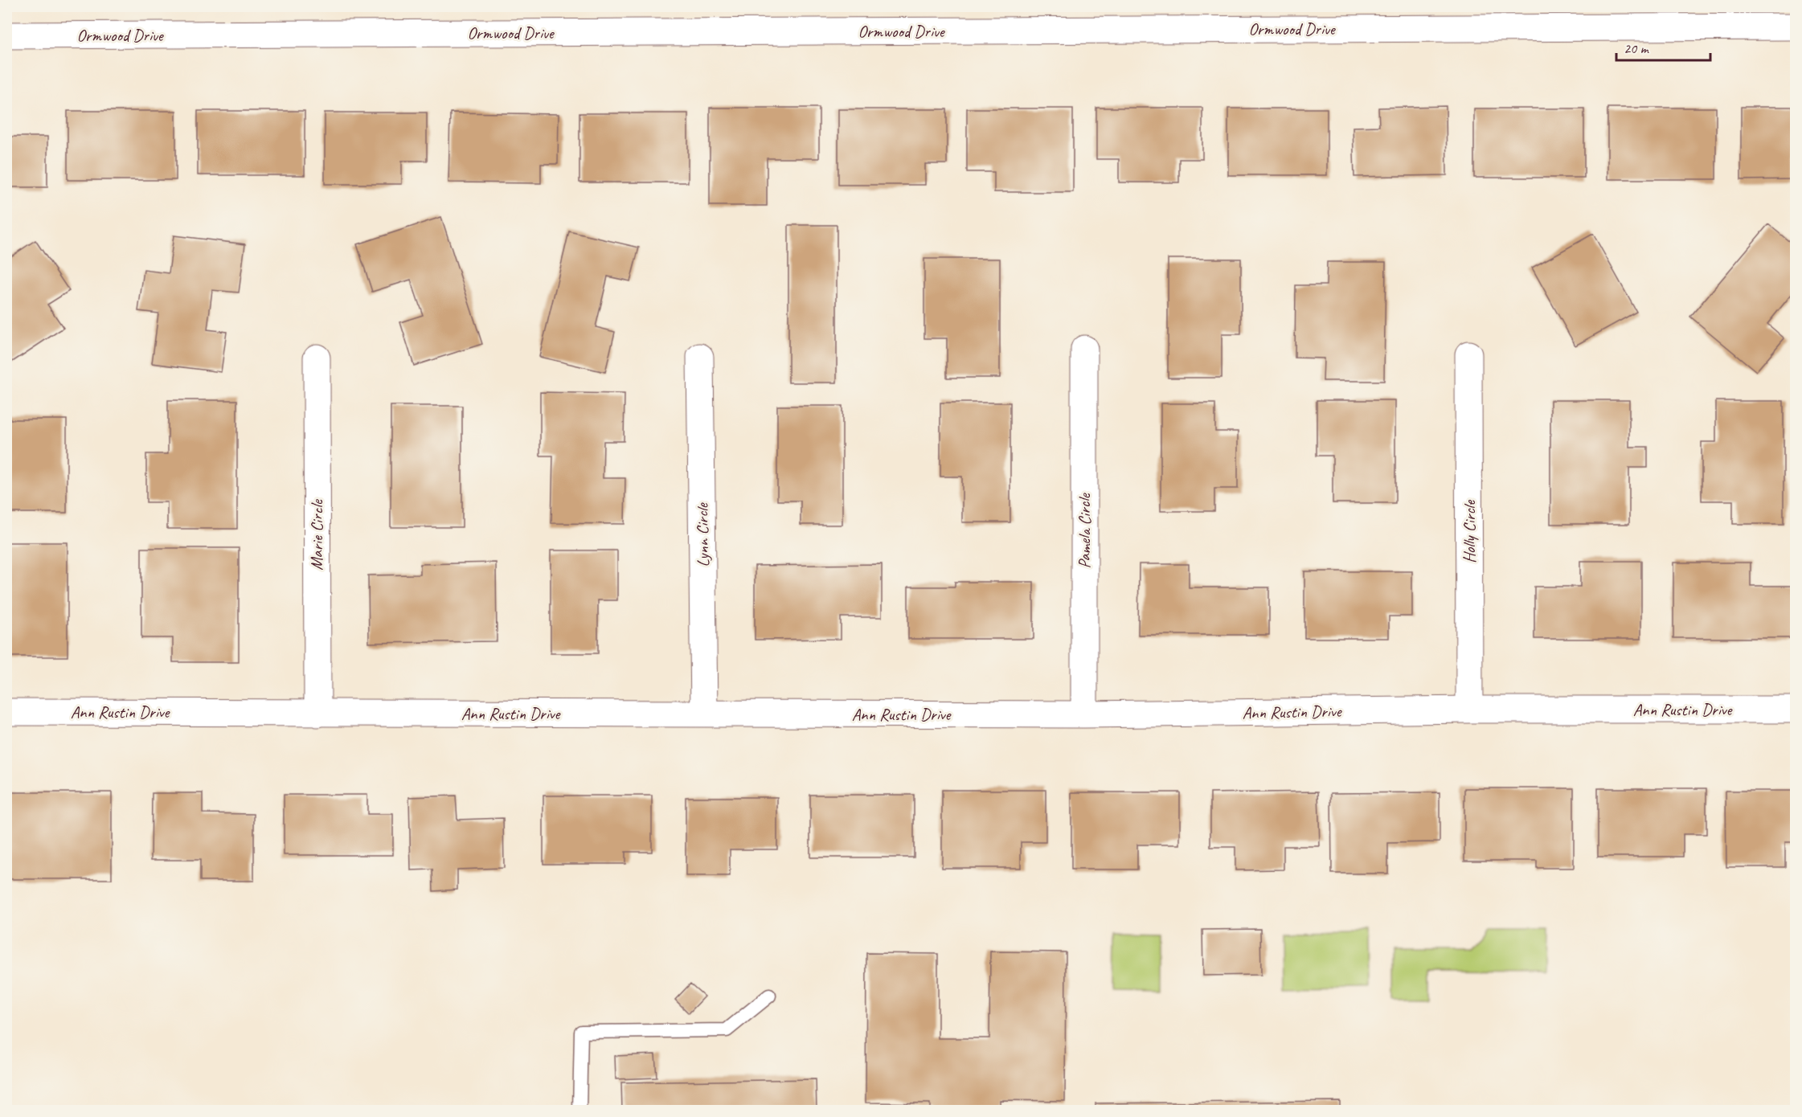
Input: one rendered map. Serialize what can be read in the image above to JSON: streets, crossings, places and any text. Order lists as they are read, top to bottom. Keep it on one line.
{"streets":{"street":["Ormwood Drive","Pamela Circle","Holly Circle","Marie Circle","Lynn Circle","Ann Rustin Drive"]},"crossings":[["Pamela Circle","Ann Rustin Drive"],["Holly Circle","Ann Rustin Drive"],["Marie Circle","Ann Rustin Drive"],["Lynn Circle","Ann Rustin Drive"]],"scale_bar":"20 m"}
